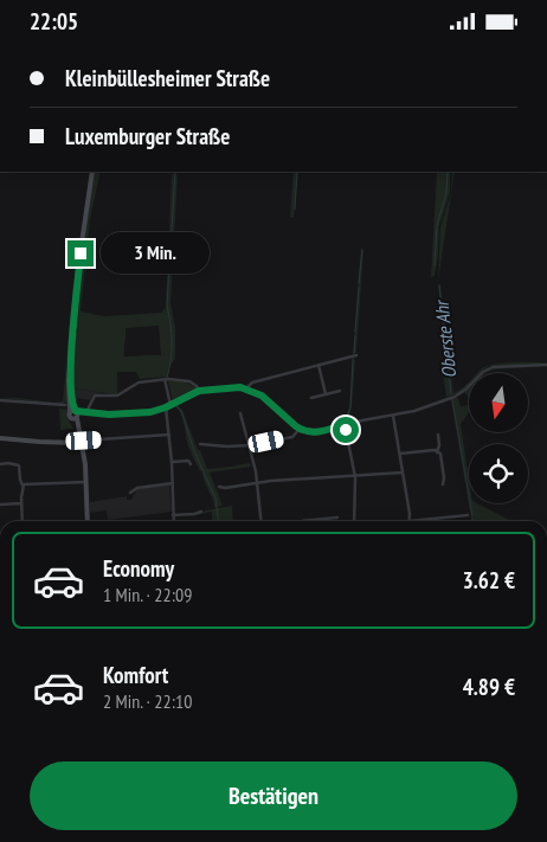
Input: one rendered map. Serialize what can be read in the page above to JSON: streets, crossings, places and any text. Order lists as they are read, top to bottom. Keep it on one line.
{"water":["Oberste Ahr"],"north":"bottom","page":{"status":"22:05","banner":["Kleinbüllesheimer Straße","Luxemburger Straße"],"bubble":"3 Min.","list":[{"name":"Economy","note":"1 Min. · 22:09","value":"3.62 €"},{"name":"Komfort","note":"2 Min. · 22:10","value":"4.89 €"}],"buttons":"Bestätigen"}}
